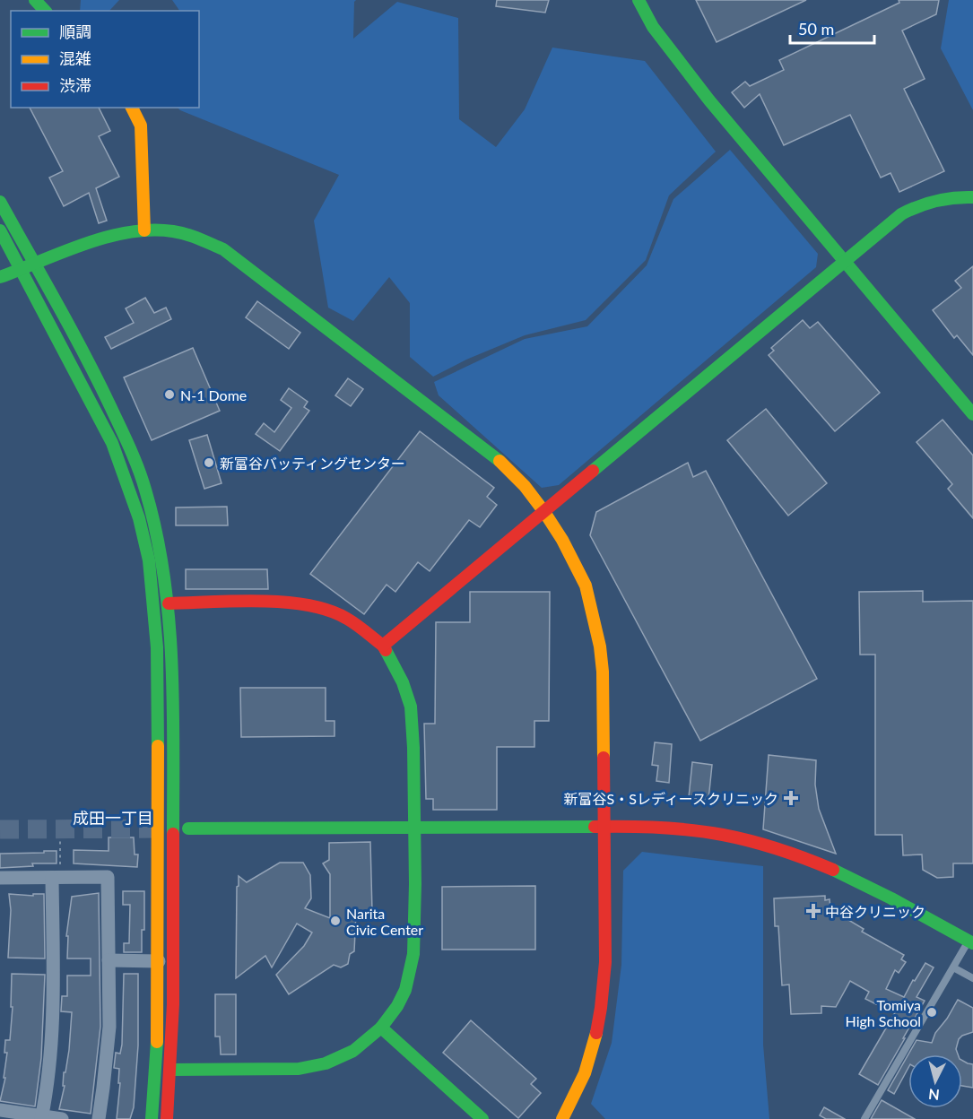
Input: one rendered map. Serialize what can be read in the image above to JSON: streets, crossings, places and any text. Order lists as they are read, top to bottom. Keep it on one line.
{"districts":["成田一丁目"],"places":{"other":["N-1 Dome","新富谷バッティングセンター","Narita Civic Center","Tomiya High School"],"health":["新富谷S・Sレディースクリニック","中谷クリニック"]},"legend":["順調","混雑","渋滞"],"scale_bar":"50 m","north":"bottom"}
